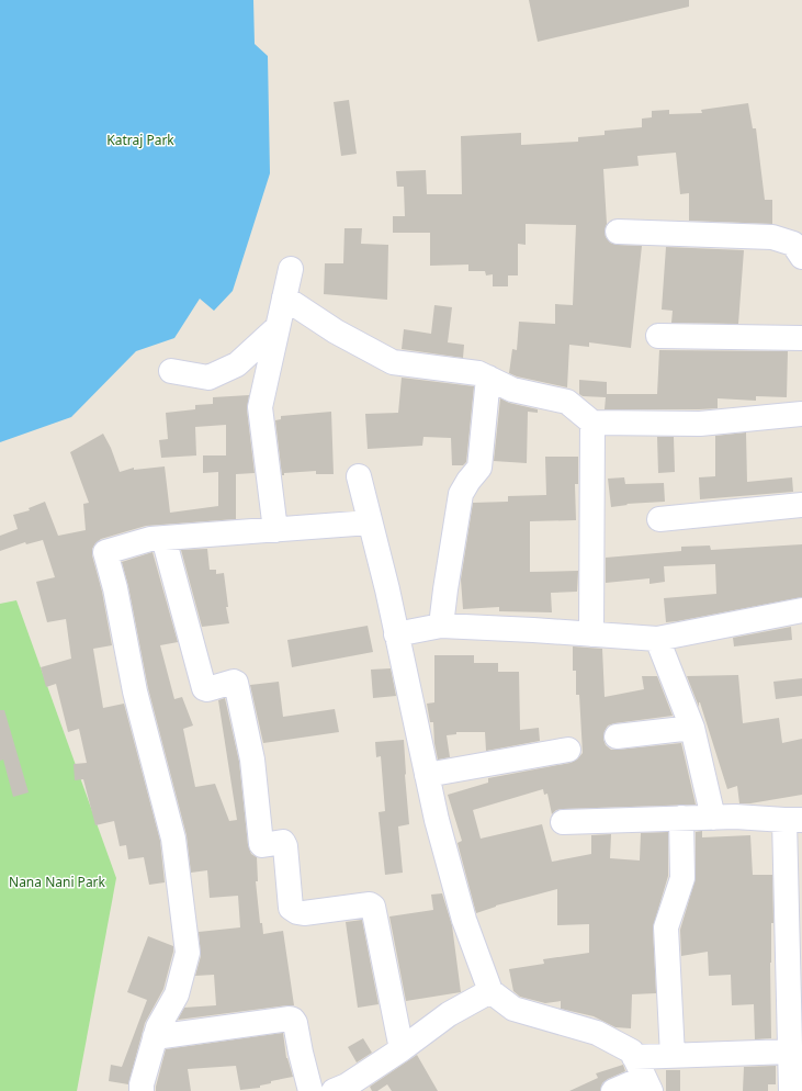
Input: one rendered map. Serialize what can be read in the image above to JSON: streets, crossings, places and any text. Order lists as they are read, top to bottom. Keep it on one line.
{"parks":["Katraj Park","Nana Nani Park"]}
